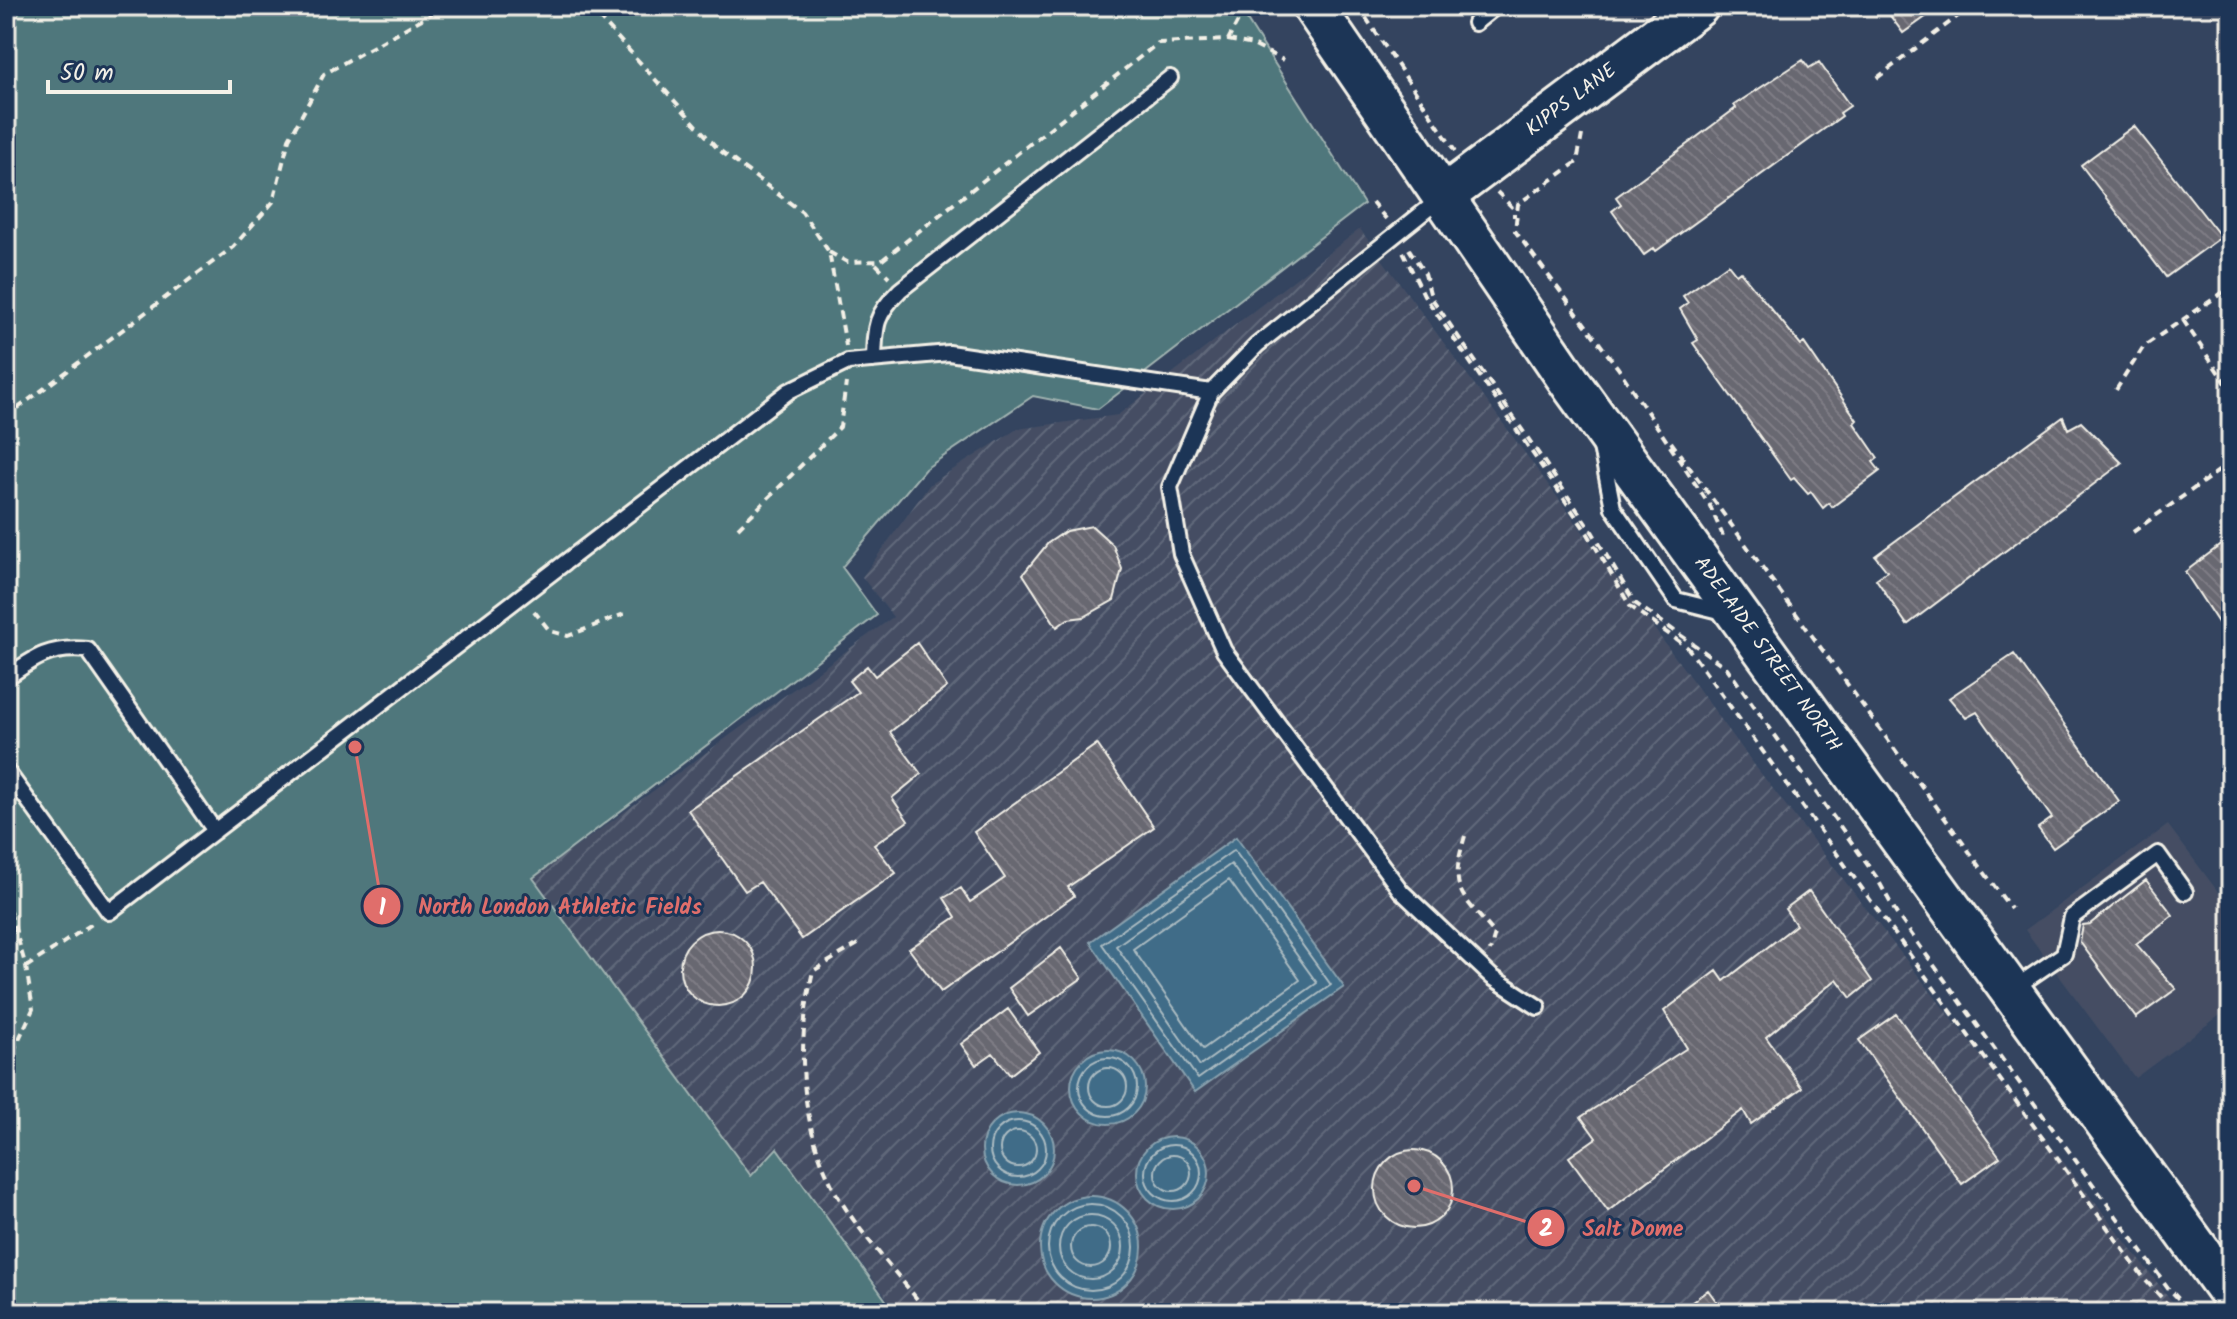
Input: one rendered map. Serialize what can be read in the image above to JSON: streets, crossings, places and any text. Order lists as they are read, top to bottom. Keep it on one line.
{"streets":{"main road":["KIPPS LANE","ADELAIDE STREET NORTH"]},"crossings":[["KIPPS LANE","ADELAIDE STREET NORTH"]],"places":["North London Athletic Fields","Salt Dome"],"scale_bar":"50 m"}
